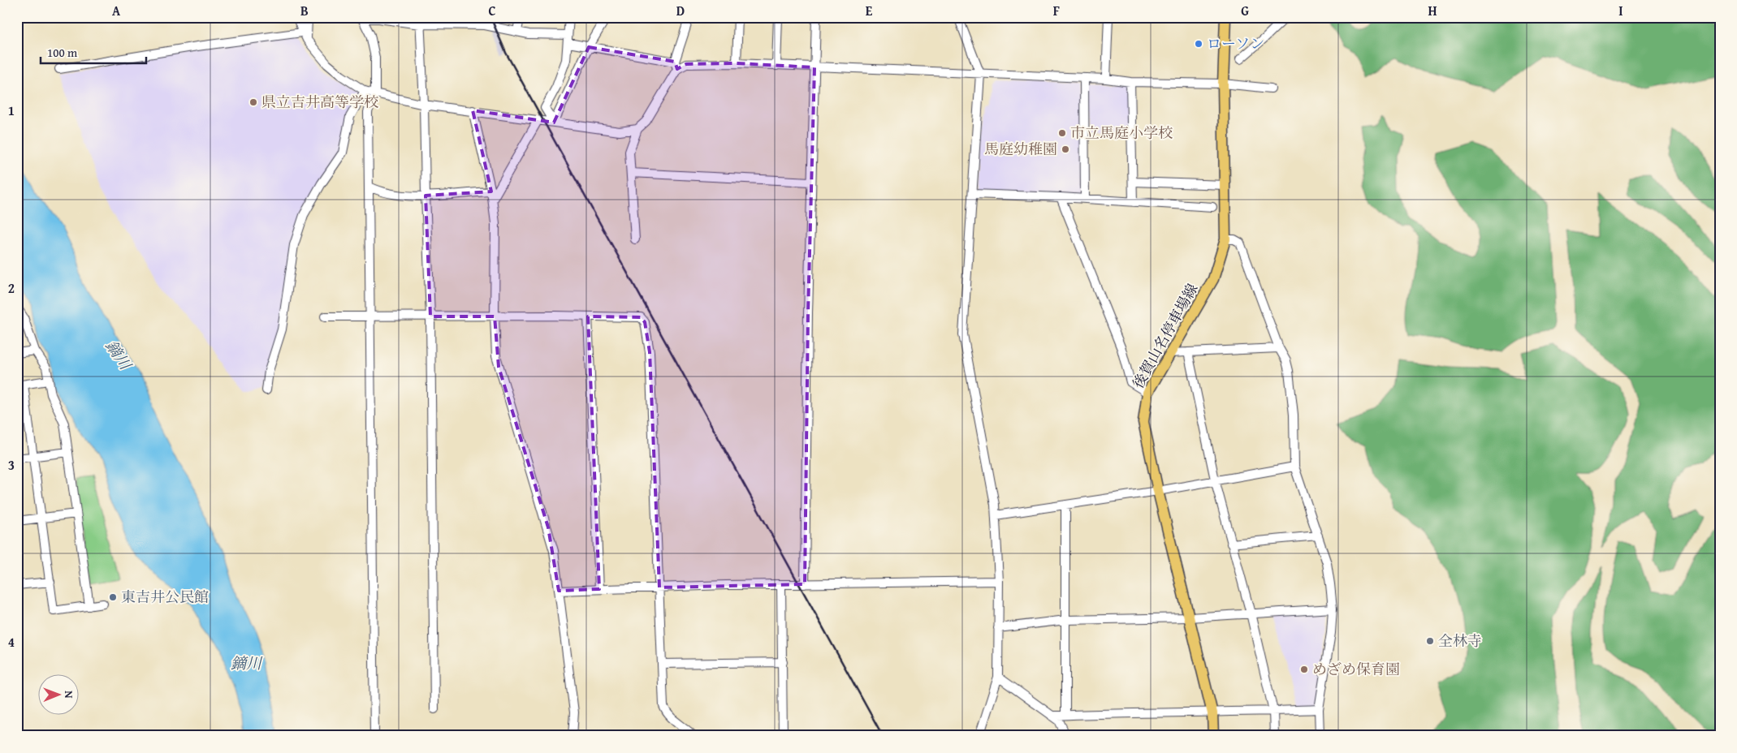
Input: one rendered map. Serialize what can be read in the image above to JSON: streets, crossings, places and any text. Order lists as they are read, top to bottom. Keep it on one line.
{"streets":{"main road":["後賀山名停車場線"]},"water":["鏑川"],"places":["ローソン","県立吉井高等学校","市立馬庭小学校","馬庭幼稚園","東吉井公民館","全林寺","めざめ保育園"],"scale_bar":"100 m","north":"right","grid":{"columns":["A","B","C","D","E","F","G","H","I"],"rows":["1","2","3","4"]}}
